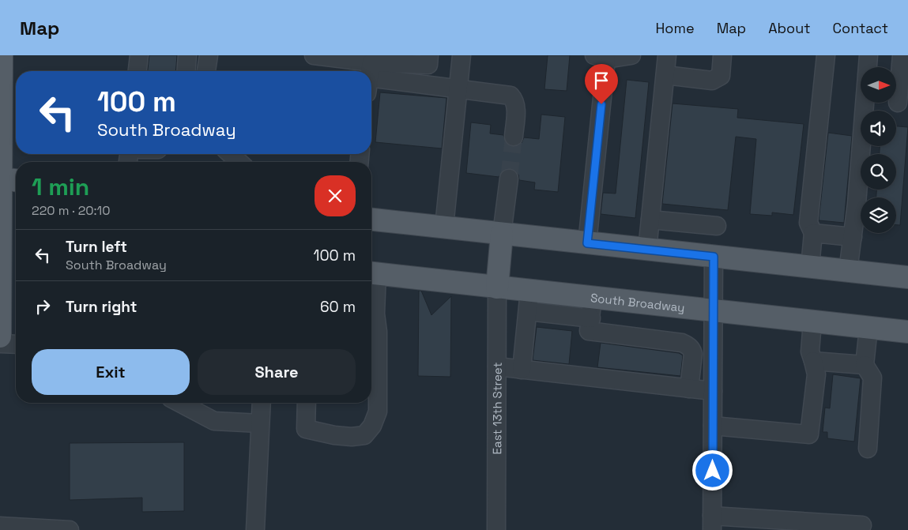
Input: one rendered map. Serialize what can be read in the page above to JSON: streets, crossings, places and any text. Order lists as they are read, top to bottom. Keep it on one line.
{"streets":{"main road":["South Broadway"],"street":["East 13th Street"]},"crossings":[["South Broadway","East 13th Street"]],"north":"right","page":{"header":"Map","nav":["Home","Map","About","Contact"],"turn":["100 m","South Broadway"],"heading":["1 min","220 m · 20:10"],"list":[{"name":"Turn left","note":"South Broadway","value":"100 m"},{"name":"Turn right","value":"60 m"}],"buttons":["Exit","Share"]}}
